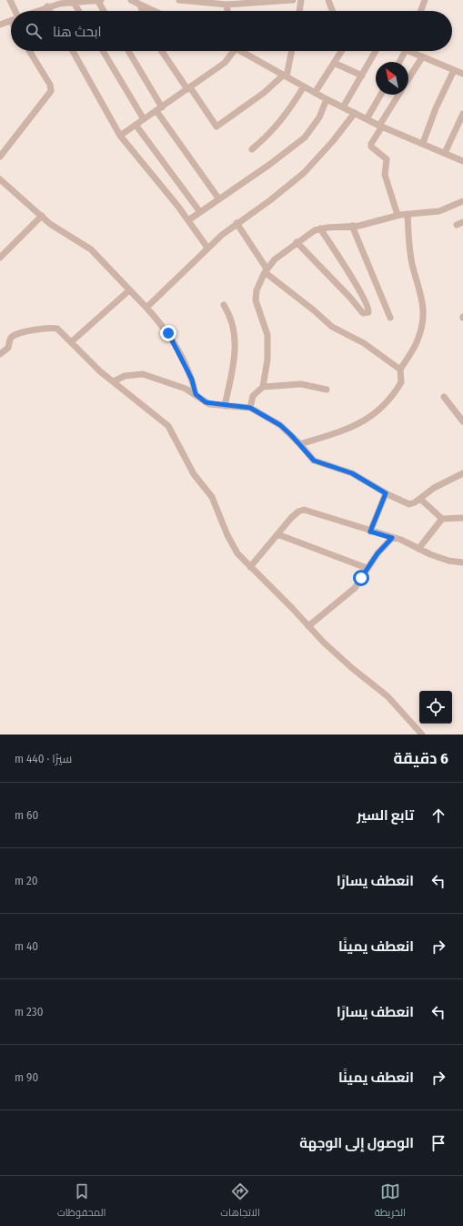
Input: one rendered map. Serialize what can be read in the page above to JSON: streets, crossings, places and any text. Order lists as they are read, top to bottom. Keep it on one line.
{"north":"top left","page":{"search":"ابحث هنا","heading":["6 دقيقة","سيرًا · 440 m"],"list":[["تابع السير","60 m"],["انعطف يسارًا","20 m"],["انعطف يمينًا","40 m"],["انعطف يسارًا","230 m"],["انعطف يمينًا","90 m"],"الوصول إلى الوجهة"],"nav":["الخريطة","الاتجاهات","المحفوظات"]}}
